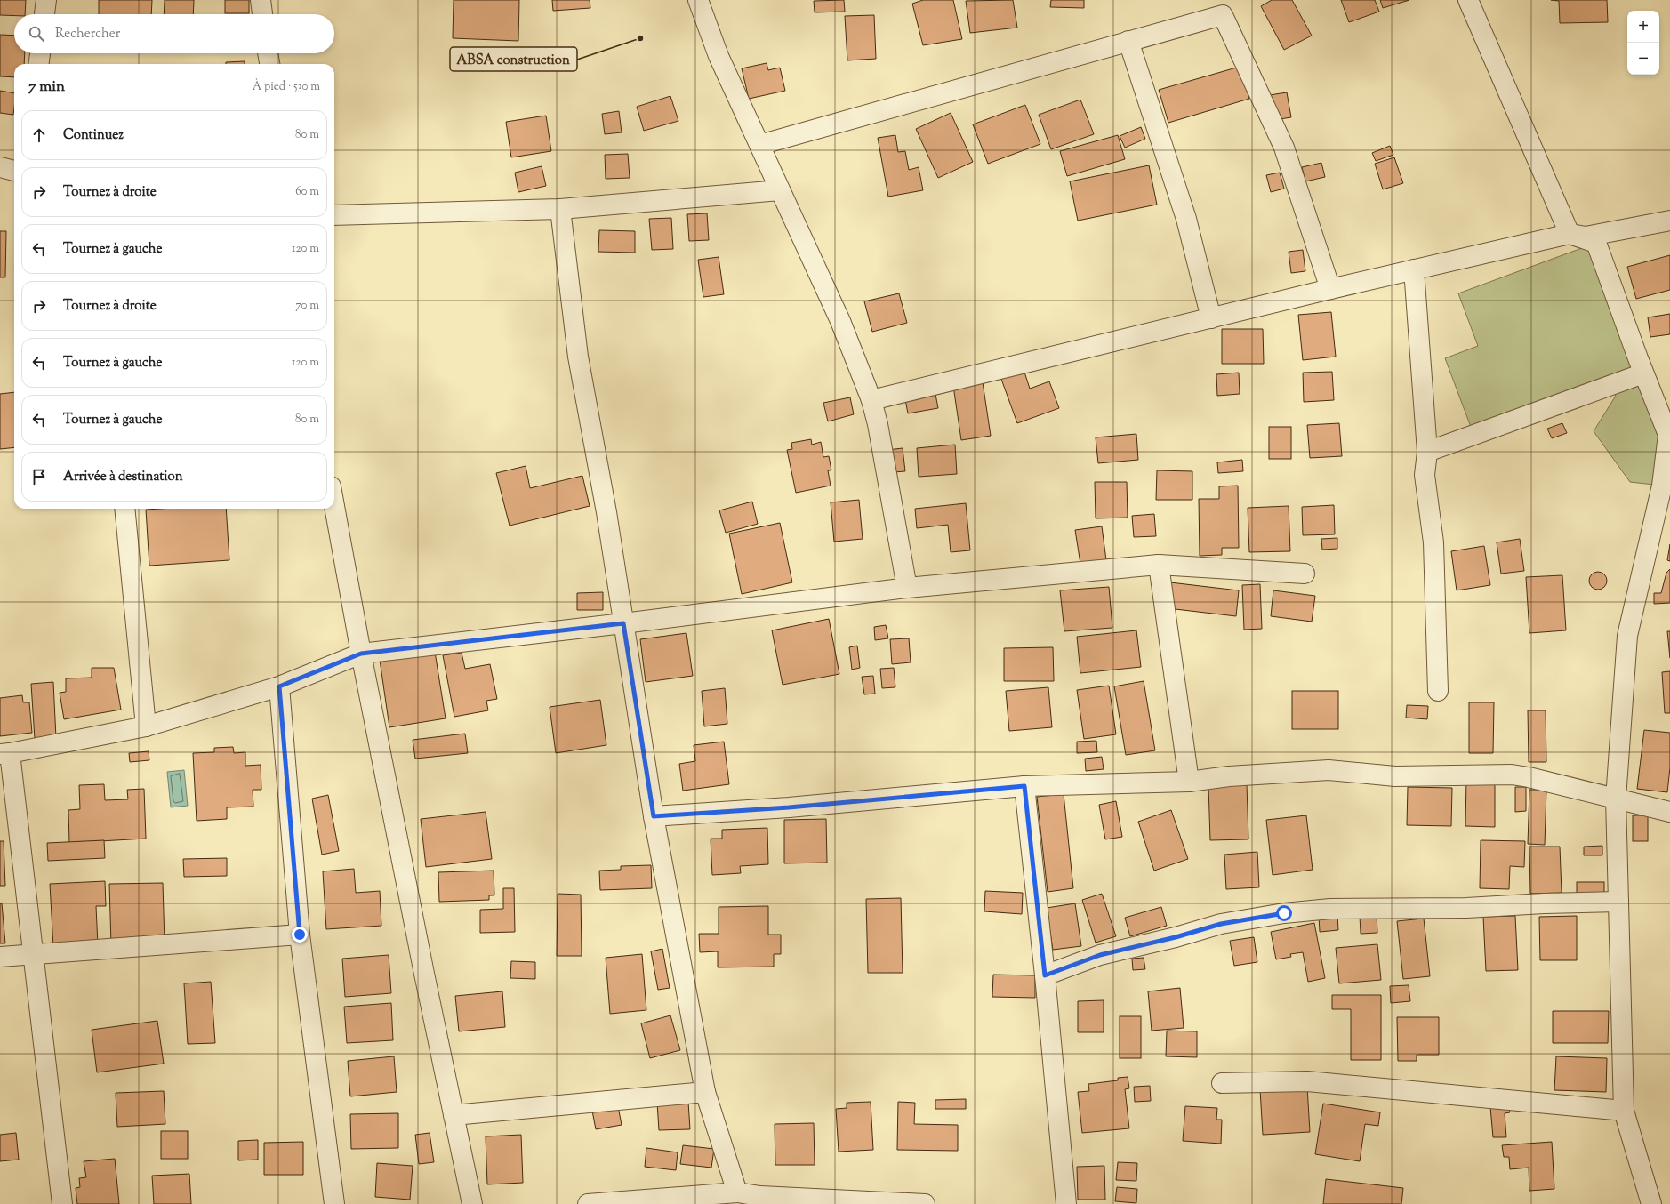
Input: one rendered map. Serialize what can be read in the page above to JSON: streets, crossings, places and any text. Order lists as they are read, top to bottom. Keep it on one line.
{"places":["ABSA construction"],"page":{"map_buttons":["+","−"],"search":"Rechercher","heading":["7 min","À pied · 530 m"],"list":[["Continuez","80 m"],["Tournez à droite","60 m"],["Tournez à gauche","120 m"],["Tournez à droite","70 m"],["Tournez à gauche","120 m"],["Tournez à gauche","80 m"],"Arrivée à destination"]}}
